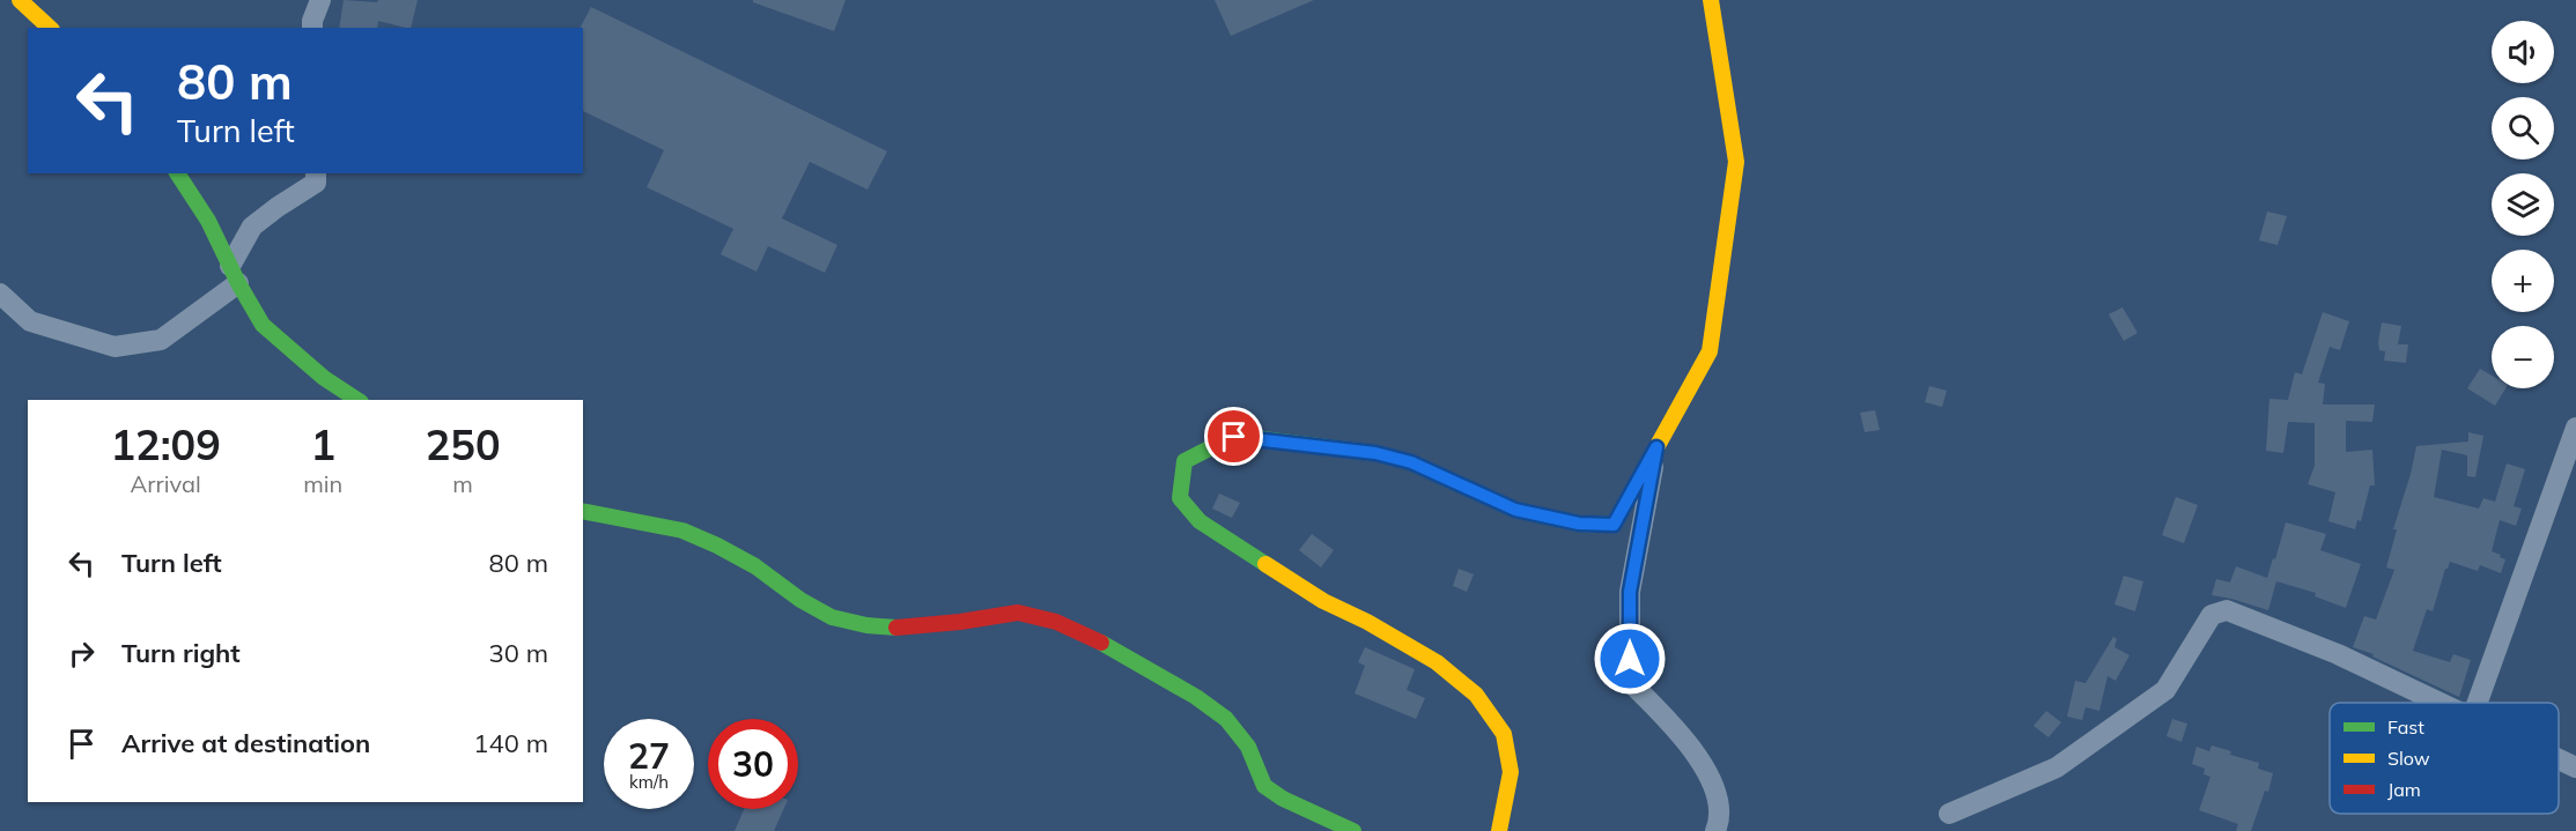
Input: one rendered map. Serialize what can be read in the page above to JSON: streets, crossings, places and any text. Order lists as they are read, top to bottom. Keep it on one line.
{"legend":["Fast","Slow","Jam"],"page":{"map_buttons":["+","−"],"turn":["80 m","Turn left"],"eta":["12:09","Arrival","1","min","250","m"],"list":[{"name":"Turn left","value":"80 m"},{"name":"Turn right","value":"30 m"},{"name":"Arrive at destination","value":"140 m"}],"speed":"27 km/h","limit":"30"}}
